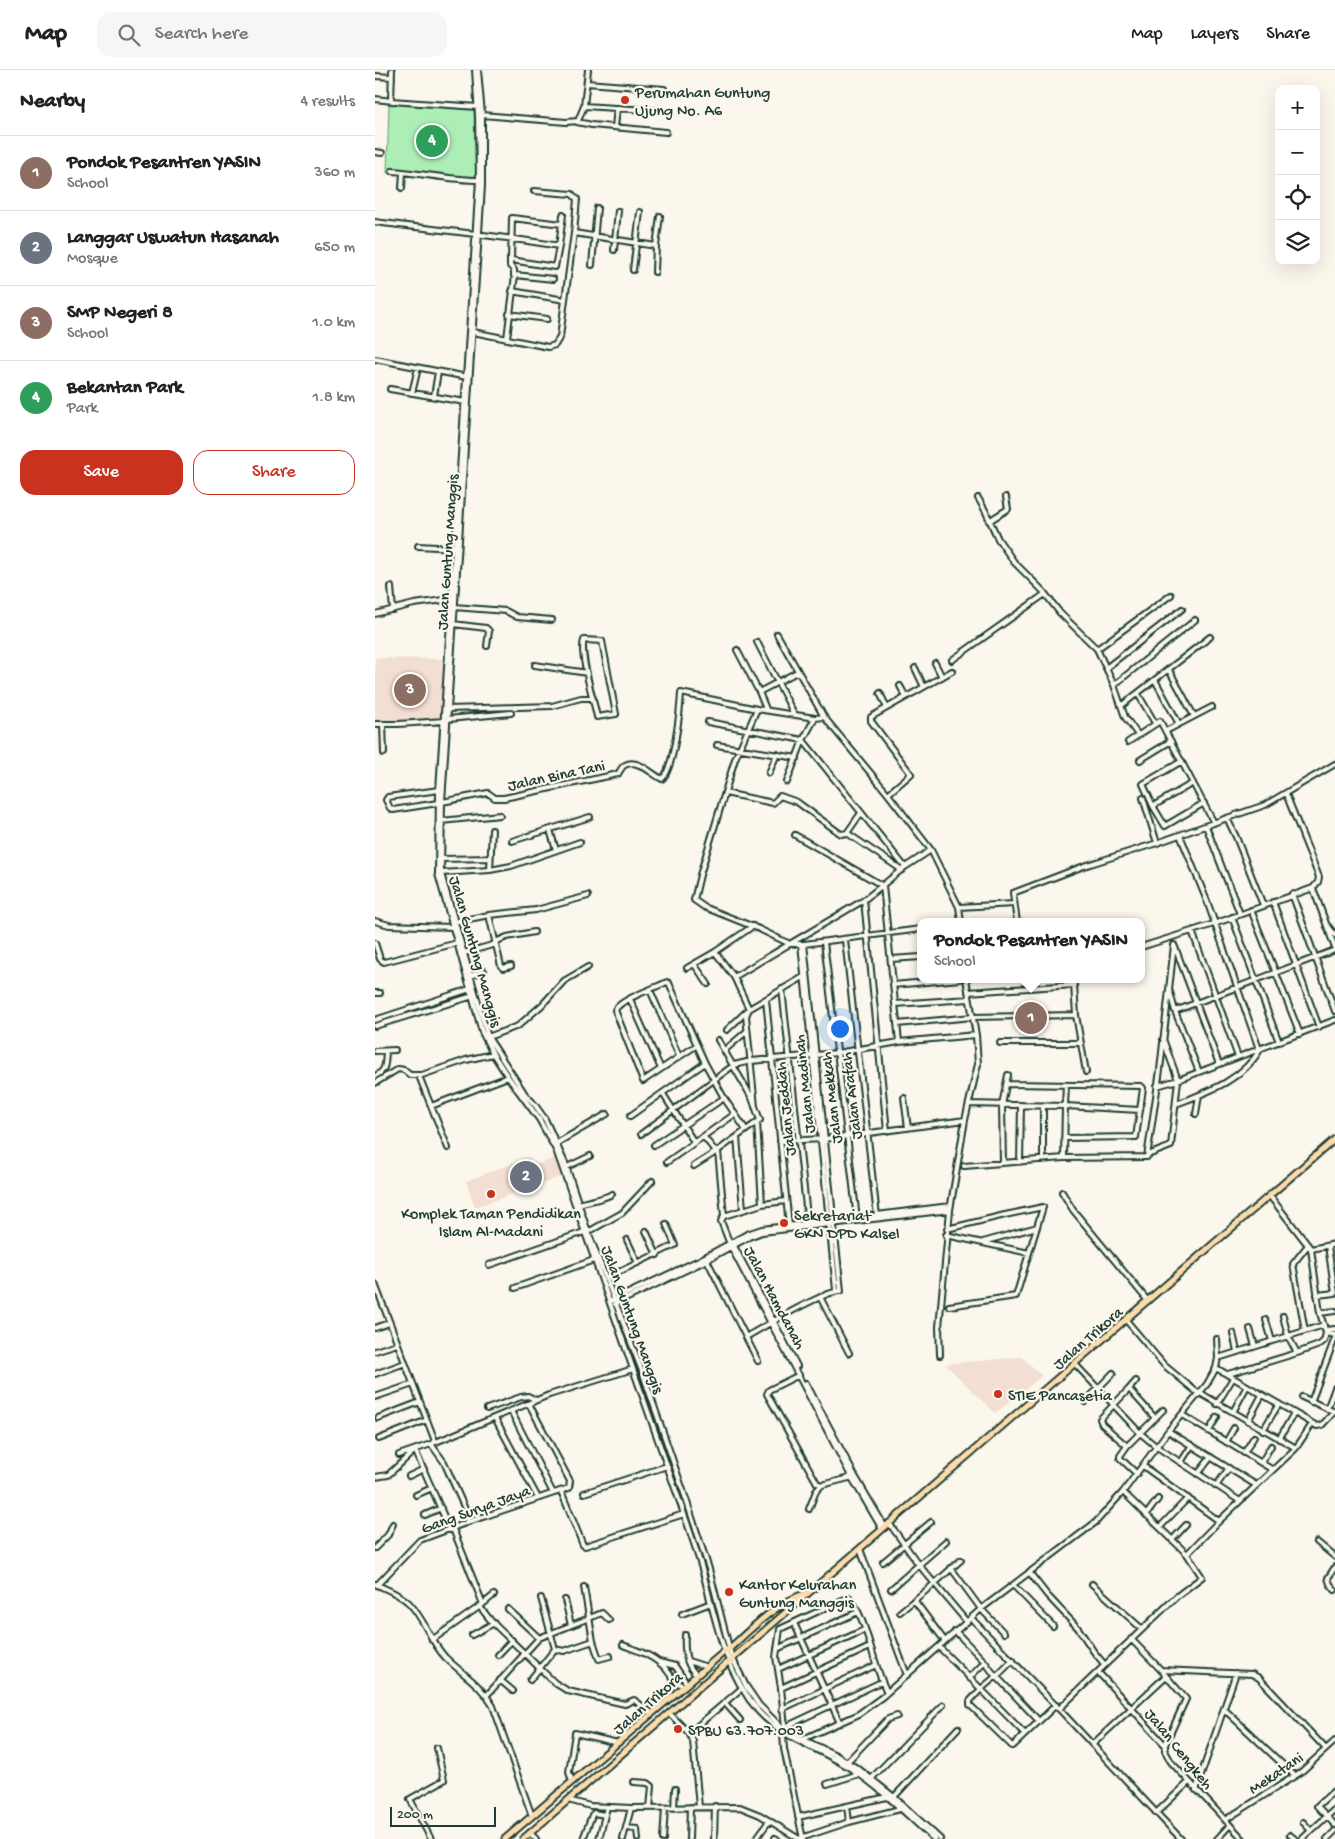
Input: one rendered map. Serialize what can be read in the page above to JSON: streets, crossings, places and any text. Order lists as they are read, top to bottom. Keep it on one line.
{"streets":{"main road":["Jalan Trikora"],"street":["Jalan Guntung Manggis","Jalan Bina Tani","Jalan Madinah","Jalan Arafah","Jalan Mekkah","Jalan Jeddah","Jalan Hamdanah","Gang Surya Jaya","Jalan Cengkeh","Mekatani"]},"crossings":[["Jalan Guntung Manggis","Jalan Bina Tani"],["Jalan Guntung Manggis","Jalan Trikora"],["Jalan Hamdanah","Jalan Trikora"],["Jalan Cengkeh","Mekatani"]],"places":["Perumahan Guntung Ujung No. A6","Komplek Taman Pendidikan Islam Al-Madani","Sekretariat GKN DPD Kalsel","STIE Pancasetia","Kantor Kelurahan Guntung Manggis","SPBU 63.707.003"],"scale_bar":"200 m","page":{"header":"Map","search":"Search here","nav":["Map","Layers","Share"],"heading":["Nearby","4 results"],"map_buttons":["+","−"],"pins":["4","3","1","2"],"list":[{"mark":"1","name":"Pondok Pesantren YASIN","note":"School","value":"360 m"},{"mark":"2","name":"Langgar Uswatun Hasanah","note":"Mosque","value":"650 m"},{"mark":"3","name":"SMP Negeri 8","note":"School","value":"1.0 km"},{"mark":"4","name":"Bekantan Park","note":"Park","value":"1.8 km"}],"buttons":["Save","Share"],"popup":["Pondok Pesantren YASIN","School"],"scale":"200 m"}}
